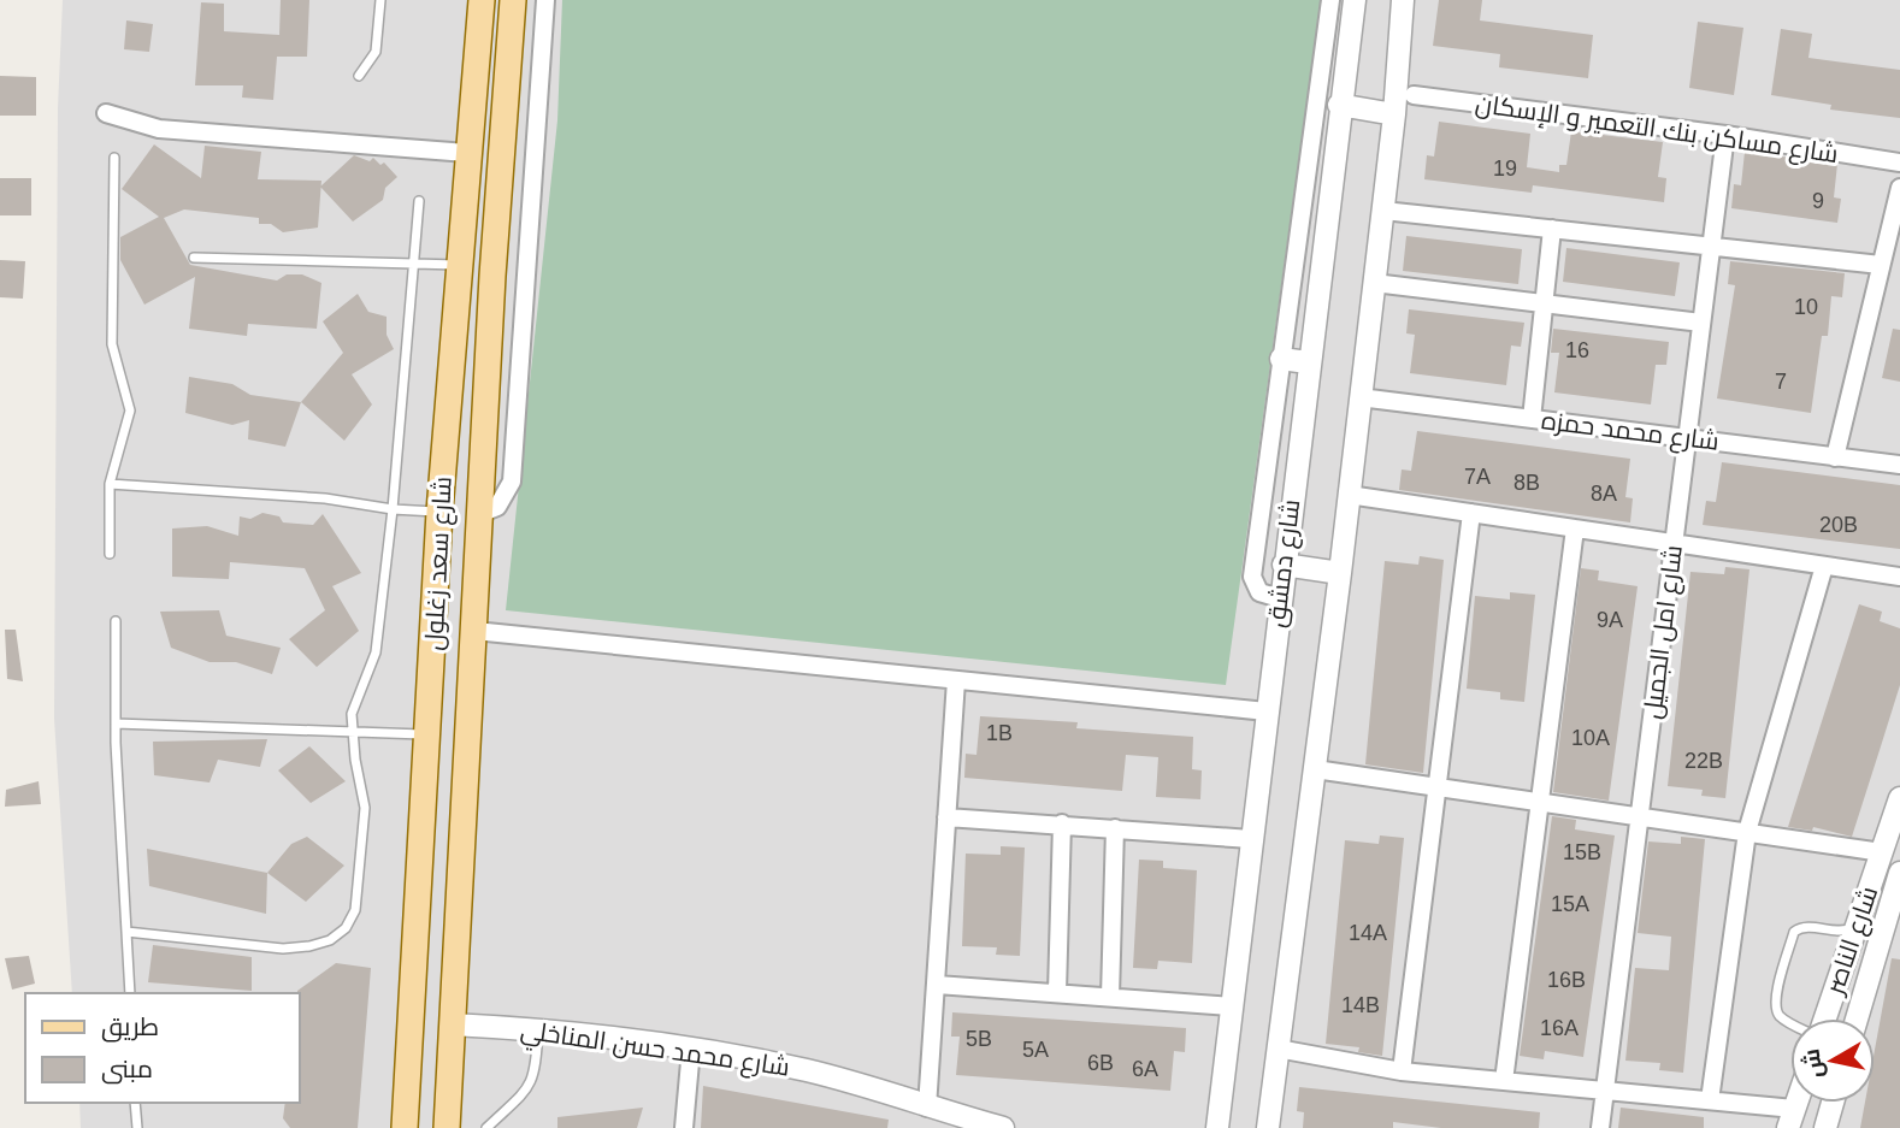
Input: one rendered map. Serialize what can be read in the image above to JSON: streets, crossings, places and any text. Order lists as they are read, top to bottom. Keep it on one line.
{"streets":{"main road":["شارع سعد زغلول"],"street":["شارع مساكن بنك التعمير و الإسكان","شارع محمد حمزه","شارع دمشق","شارع امل الجميل","شارع الناصر","شارع محمد حسن المناخلي"]},"crossings":[["شارع مساكن بنك التعمير و الإسكان","شارع امل الجميل"],["شارع محمد حمزه","شارع امل الجميل"],["شارع سعد زغلول","شارع محمد حسن المناخلي"]],"house_numbers":["19","9","10","16","7","7A","8B","8A","20B","9A","1B","10A","22B","15B","15A","14A","16B","14B","16A","5B","5A","6B","6A"],"legend":["طريق","مبنى"],"north":"left"}
